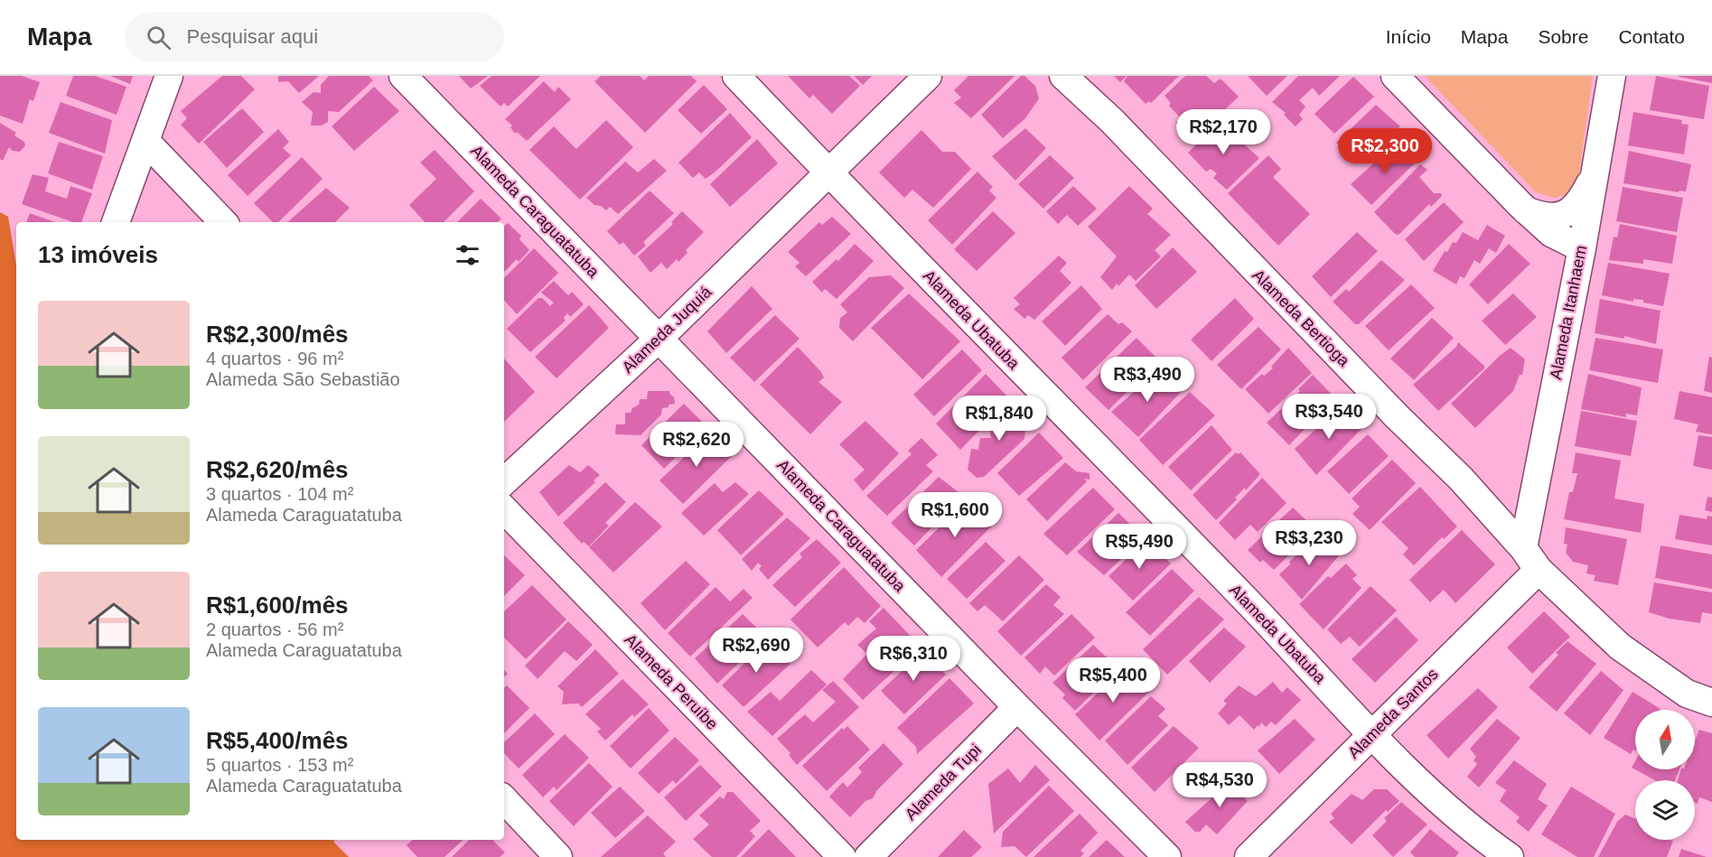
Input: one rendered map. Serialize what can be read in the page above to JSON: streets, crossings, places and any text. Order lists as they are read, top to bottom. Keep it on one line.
{"streets":{"street":["Alameda Caraguatatuba","Alameda Itanhaem","Alameda Bertioga","Alameda Ubatuba","Alameda Juquiá","Alameda Peruíbe","Alameda Santos","Alameda Tupi"]},"crossings":[["Alameda Caraguatatuba","Alameda Juquiá"],["Alameda Caraguatatuba","Alameda Tupi"],["Alameda Itanhaem","Alameda Bertioga"],["Alameda Itanhaem","Alameda Santos"],["Alameda Bertioga","Alameda Santos"],["Alameda Ubatuba","Alameda Juquiá"],["Alameda Ubatuba","Alameda Santos"]],"north":"top","page":{"header":"Mapa","search":"Pesquisar aqui","nav":["Início","Mapa","Sobre","Contato"],"price":["R$2,170","R$2,300","R$3,490","R$3,540","R$1,840","R$2,620","R$1,600","R$3,230","R$5,490","R$2,690","R$6,310","R$5,400","R$4,530"],"heading":"13 imóveis","list":[{"name":"R$2,300/mês","note":"4 quartos · 96 m² · Alameda São Sebastião"},{"name":"R$2,620/mês","note":"3 quartos · 104 m² · Alameda Caraguatatuba"},{"name":"R$1,600/mês","note":"2 quartos · 56 m² · Alameda Caraguatatuba"},{"name":"R$5,400/mês","note":"5 quartos · 153 m² · Alameda Caraguatatuba"}]}}
